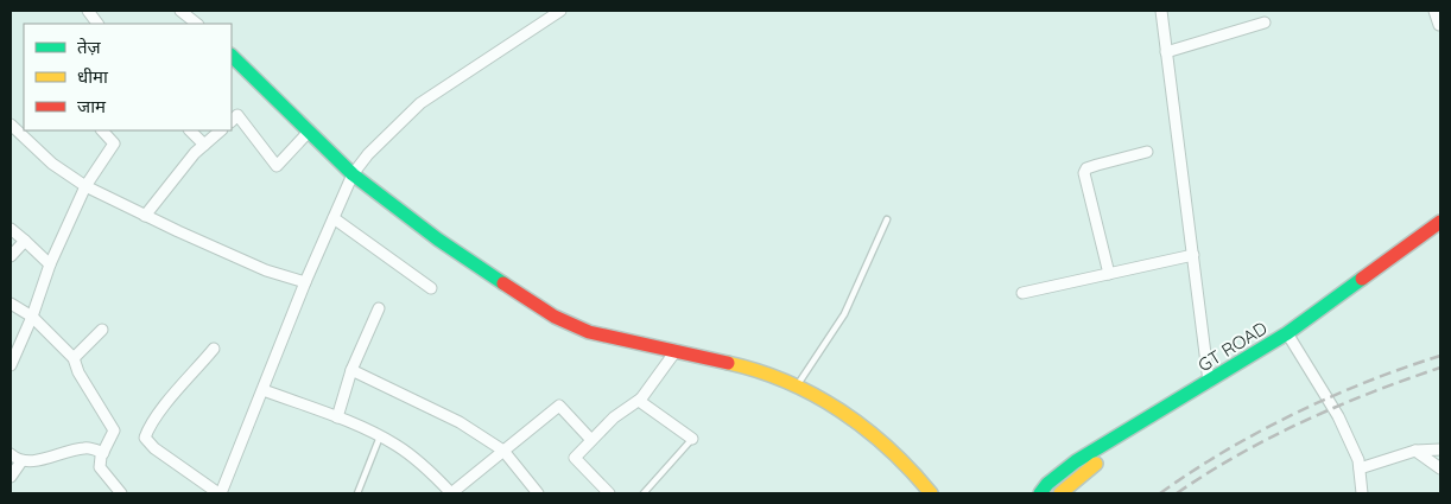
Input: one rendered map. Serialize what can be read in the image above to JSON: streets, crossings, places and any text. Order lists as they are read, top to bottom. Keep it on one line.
{"streets":{"main road":["GT ROAD"]},"legend":["तेज़","धीमा","जाम"]}
